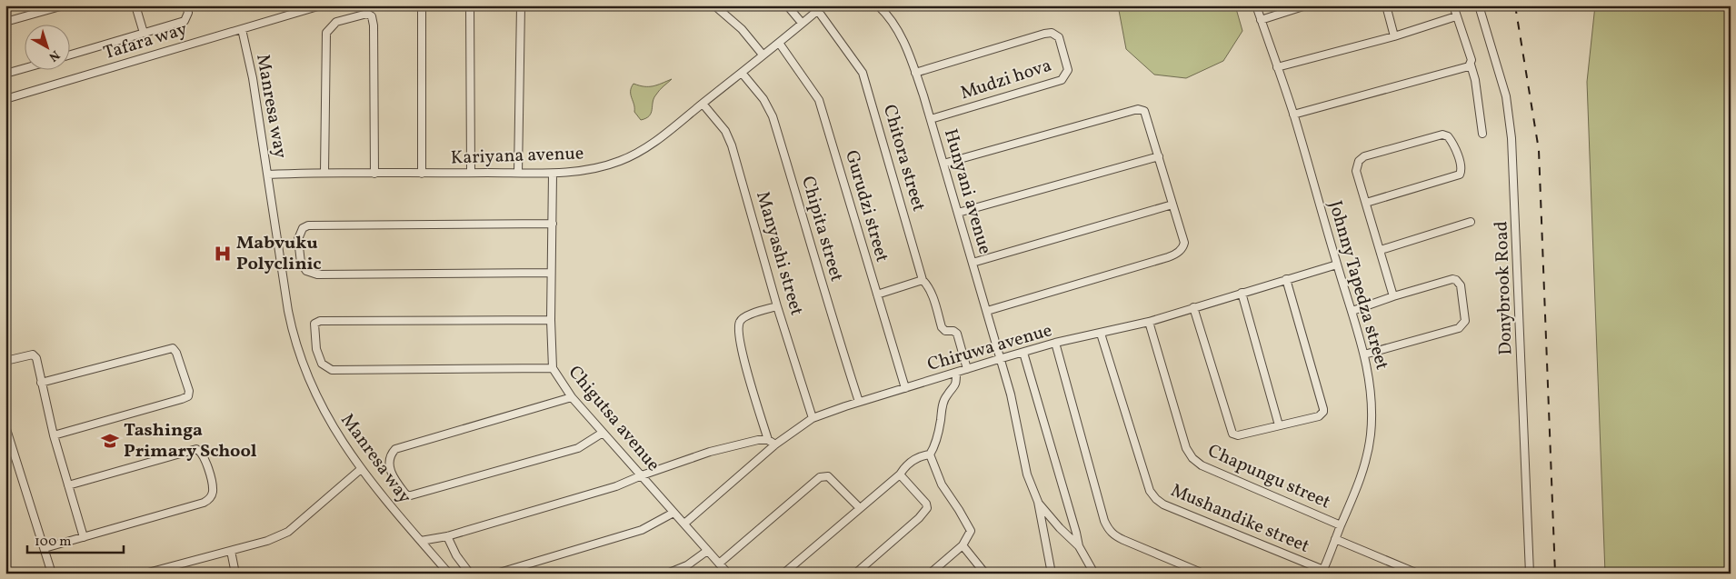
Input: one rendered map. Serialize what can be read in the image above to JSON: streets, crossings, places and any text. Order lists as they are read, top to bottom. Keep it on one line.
{"streets":{"street":["Tafara way","Mudzi hova","Manresa way","Kariyana avenue","Chitora street","Hunyani avenue","Gurudzi street","Chipita street","Manyashi street","Johnny Tapedza street","Donybrook Road","Chiruwa avenue","Chigutsa avenue","Chapungu street","Mushandike street"]},"crossings":[["Tafara way","Manresa way"],["Mudzi hova","Hunyani avenue"],["Manresa way","Kariyana avenue"],["Kariyana avenue","Chitora street"],["Kariyana avenue","Gurudzi street"],["Kariyana avenue","Chipita street"],["Kariyana avenue","Manyashi street"],["Kariyana avenue","Chigutsa avenue"],["Chitora street","Chiruwa avenue"],["Hunyani avenue","Chiruwa avenue"],["Gurudzi street","Chiruwa avenue"],["Chipita street","Chiruwa avenue"],["Manyashi street","Chiruwa avenue"],["Johnny Tapedza street","Chiruwa avenue"],["Johnny Tapedza street","Chapungu street"],["Johnny Tapedza street","Mushandike street"],["Chiruwa avenue","Chigutsa avenue"],["Chiruwa avenue","Chapungu street"],["Chiruwa avenue","Mushandike street"]],"places":{"hospital":["Mabvuku Polyclinic"],"school or university":["Tashinga Primary School"]},"scale_bar":"100 m","north":"bottom right"}
